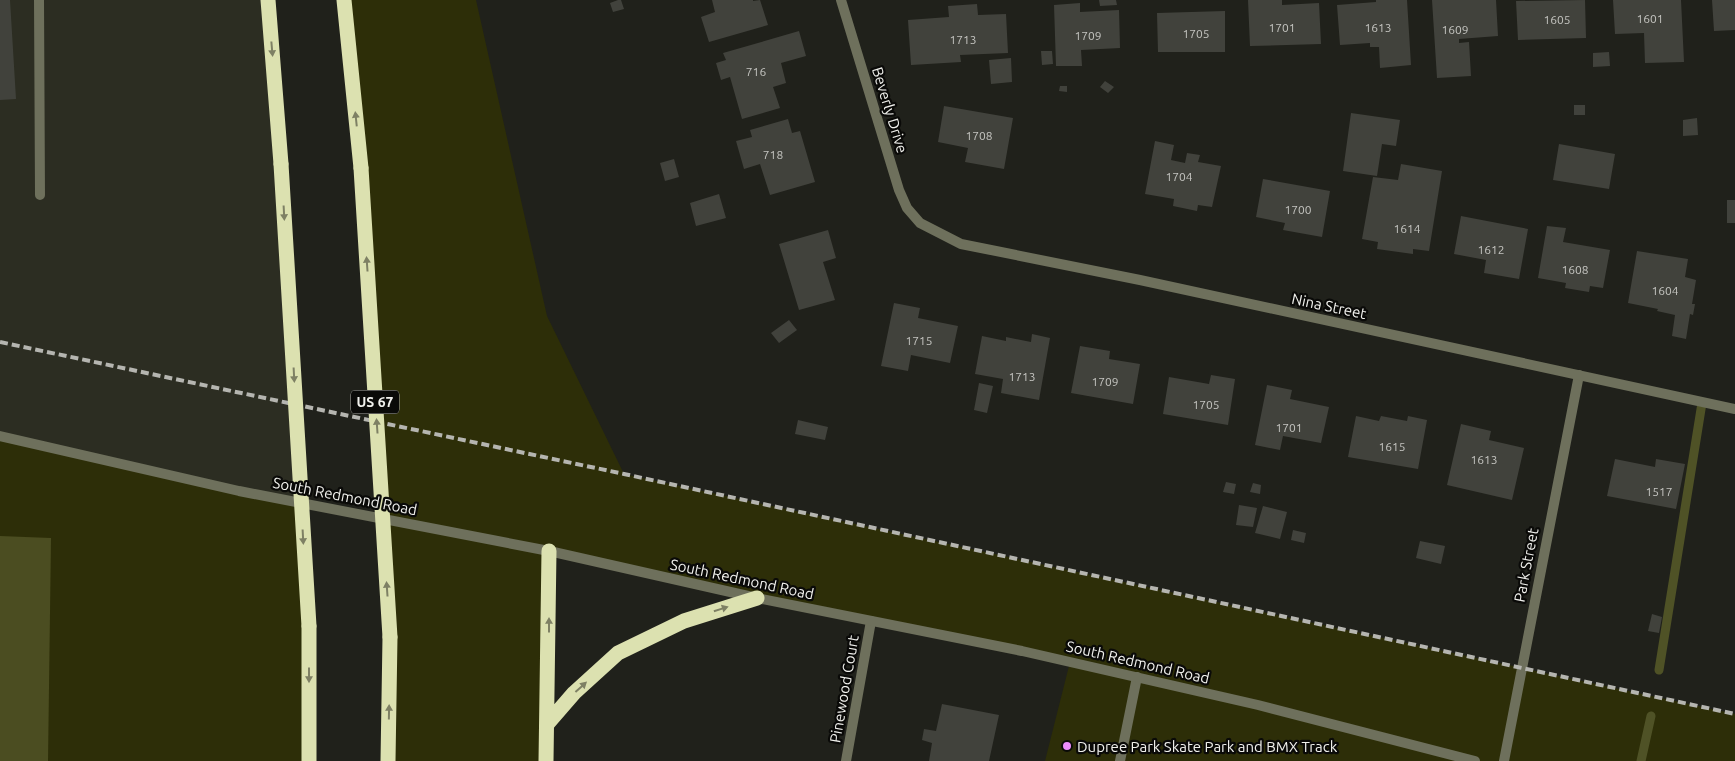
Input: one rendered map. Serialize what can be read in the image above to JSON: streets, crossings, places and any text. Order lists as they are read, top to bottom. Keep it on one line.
{"streets":{"highway":["US 67"],"street":["Beverly Drive","Nina Street","South Redmond Road","Park Street","Pinewood Court"]},"crossings":[["Beverly Drive","Nina Street"],["Nina Street","Park Street"],["South Redmond Road","Pinewood Court"]],"places":["Dupree Park Skate Park and BMX Track"],"house_numbers":["1601","1605","1701","1613","1609","1705","1709","1713","716","1708","718","1704","1700","1614","1612","1608","1604","1715","1713","1709","1705","1701","1615","1613","1517"]}
